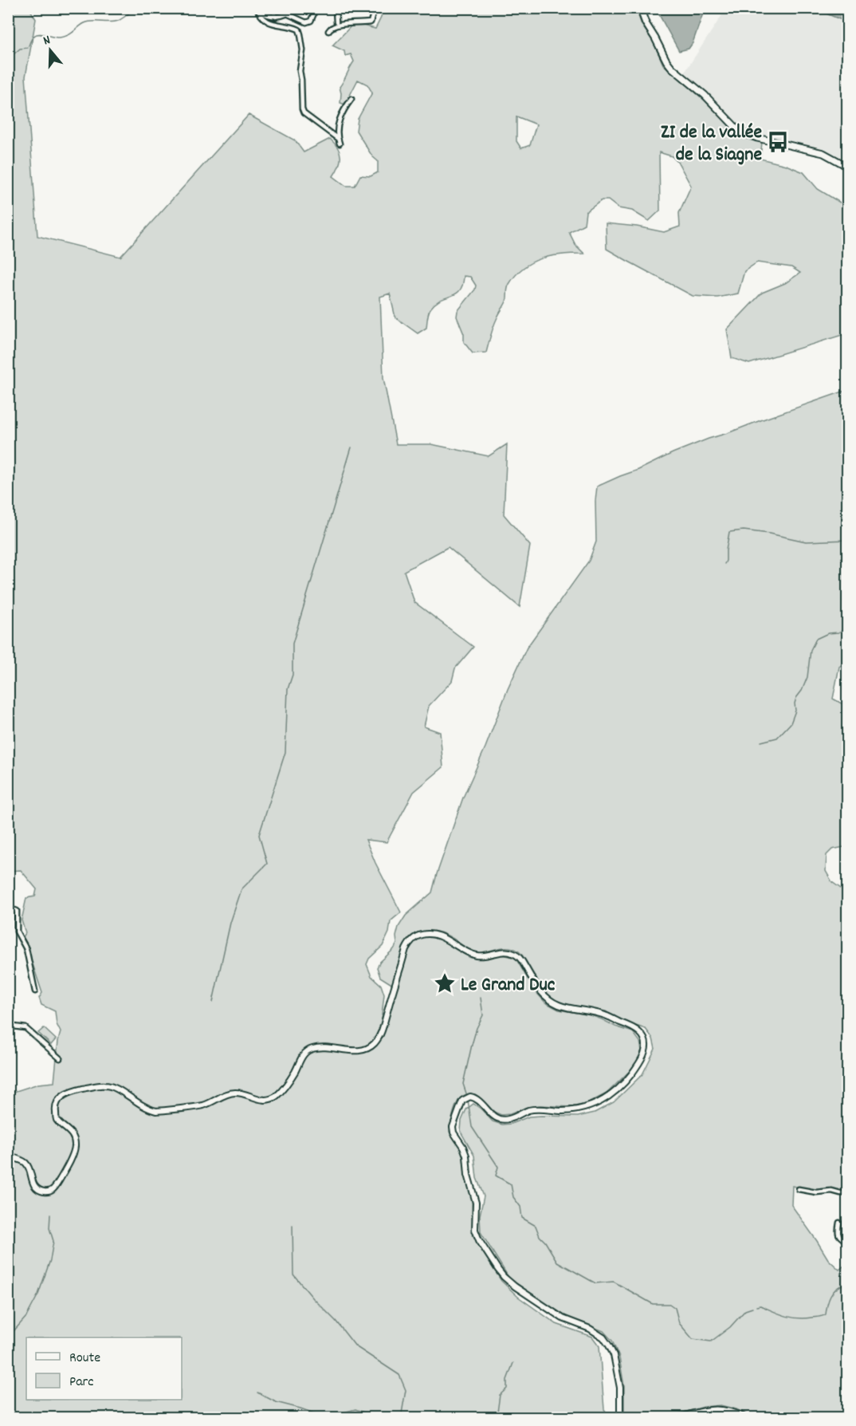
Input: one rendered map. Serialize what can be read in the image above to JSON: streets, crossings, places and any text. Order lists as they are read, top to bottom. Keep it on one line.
{"places":{"bus stop":["ZI de la vallée de la Siagne"],"place":["Le Grand Duc"]},"legend":["Route","Parc"],"north":"top"}
